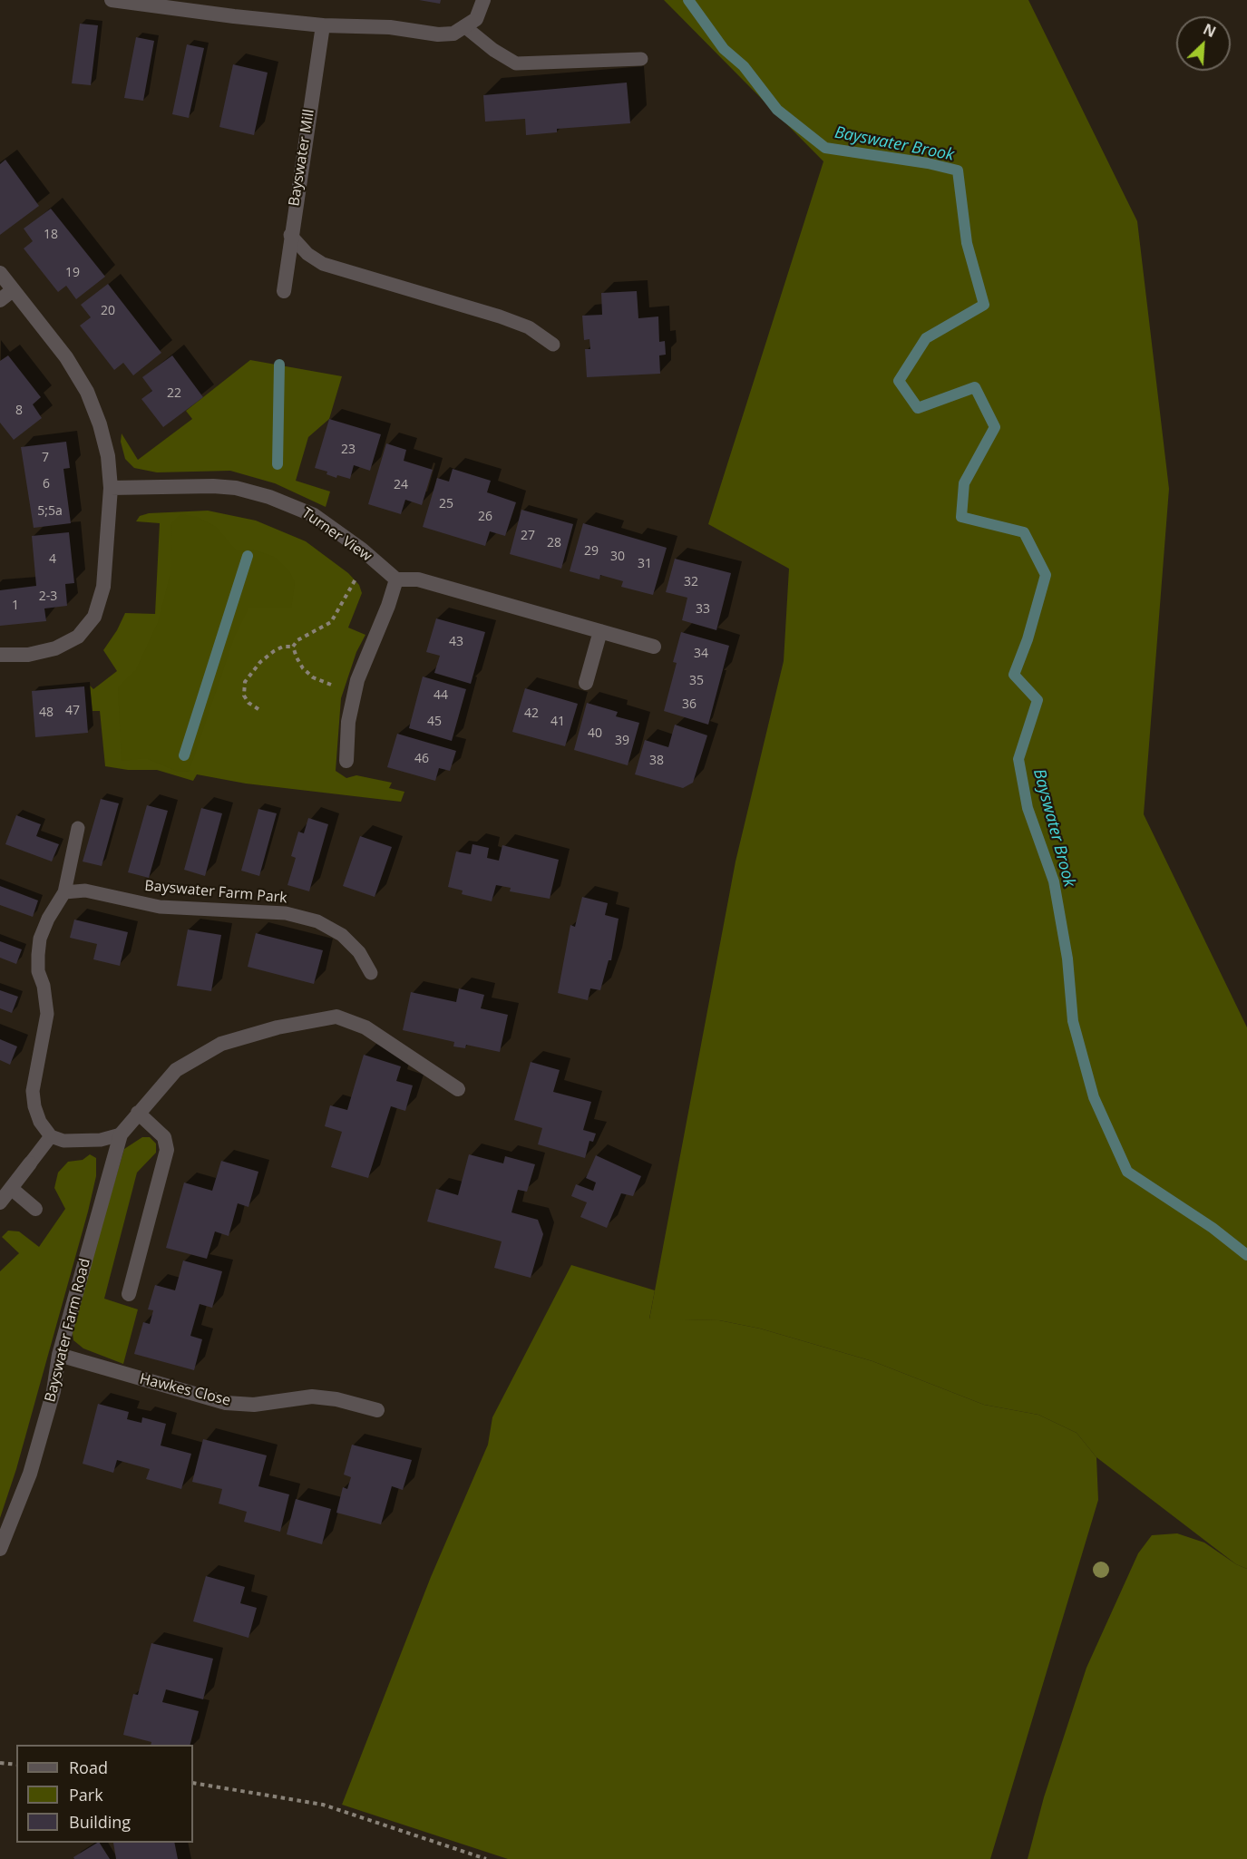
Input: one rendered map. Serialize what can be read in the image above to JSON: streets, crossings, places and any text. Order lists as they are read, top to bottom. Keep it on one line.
{"streets":{"street":["Bayswater Mill","Turner View","Bayswater Farm Road","Hawkes Close"],"lane":["Bayswater Farm Park"]},"crossings":[["Bayswater Farm Road","Hawkes Close"]],"water":["Bayswater Brook"],"house_numbers":["18","19","20","22","8","23","7","6","24","25","5;5a","26","27","28","29","30","4","31","32","2-3","1","33","43","34","35","44","36","47","48","42","45","41","40","39","46","38"],"legend":["Road","Park","Building"],"north":"top right"}
